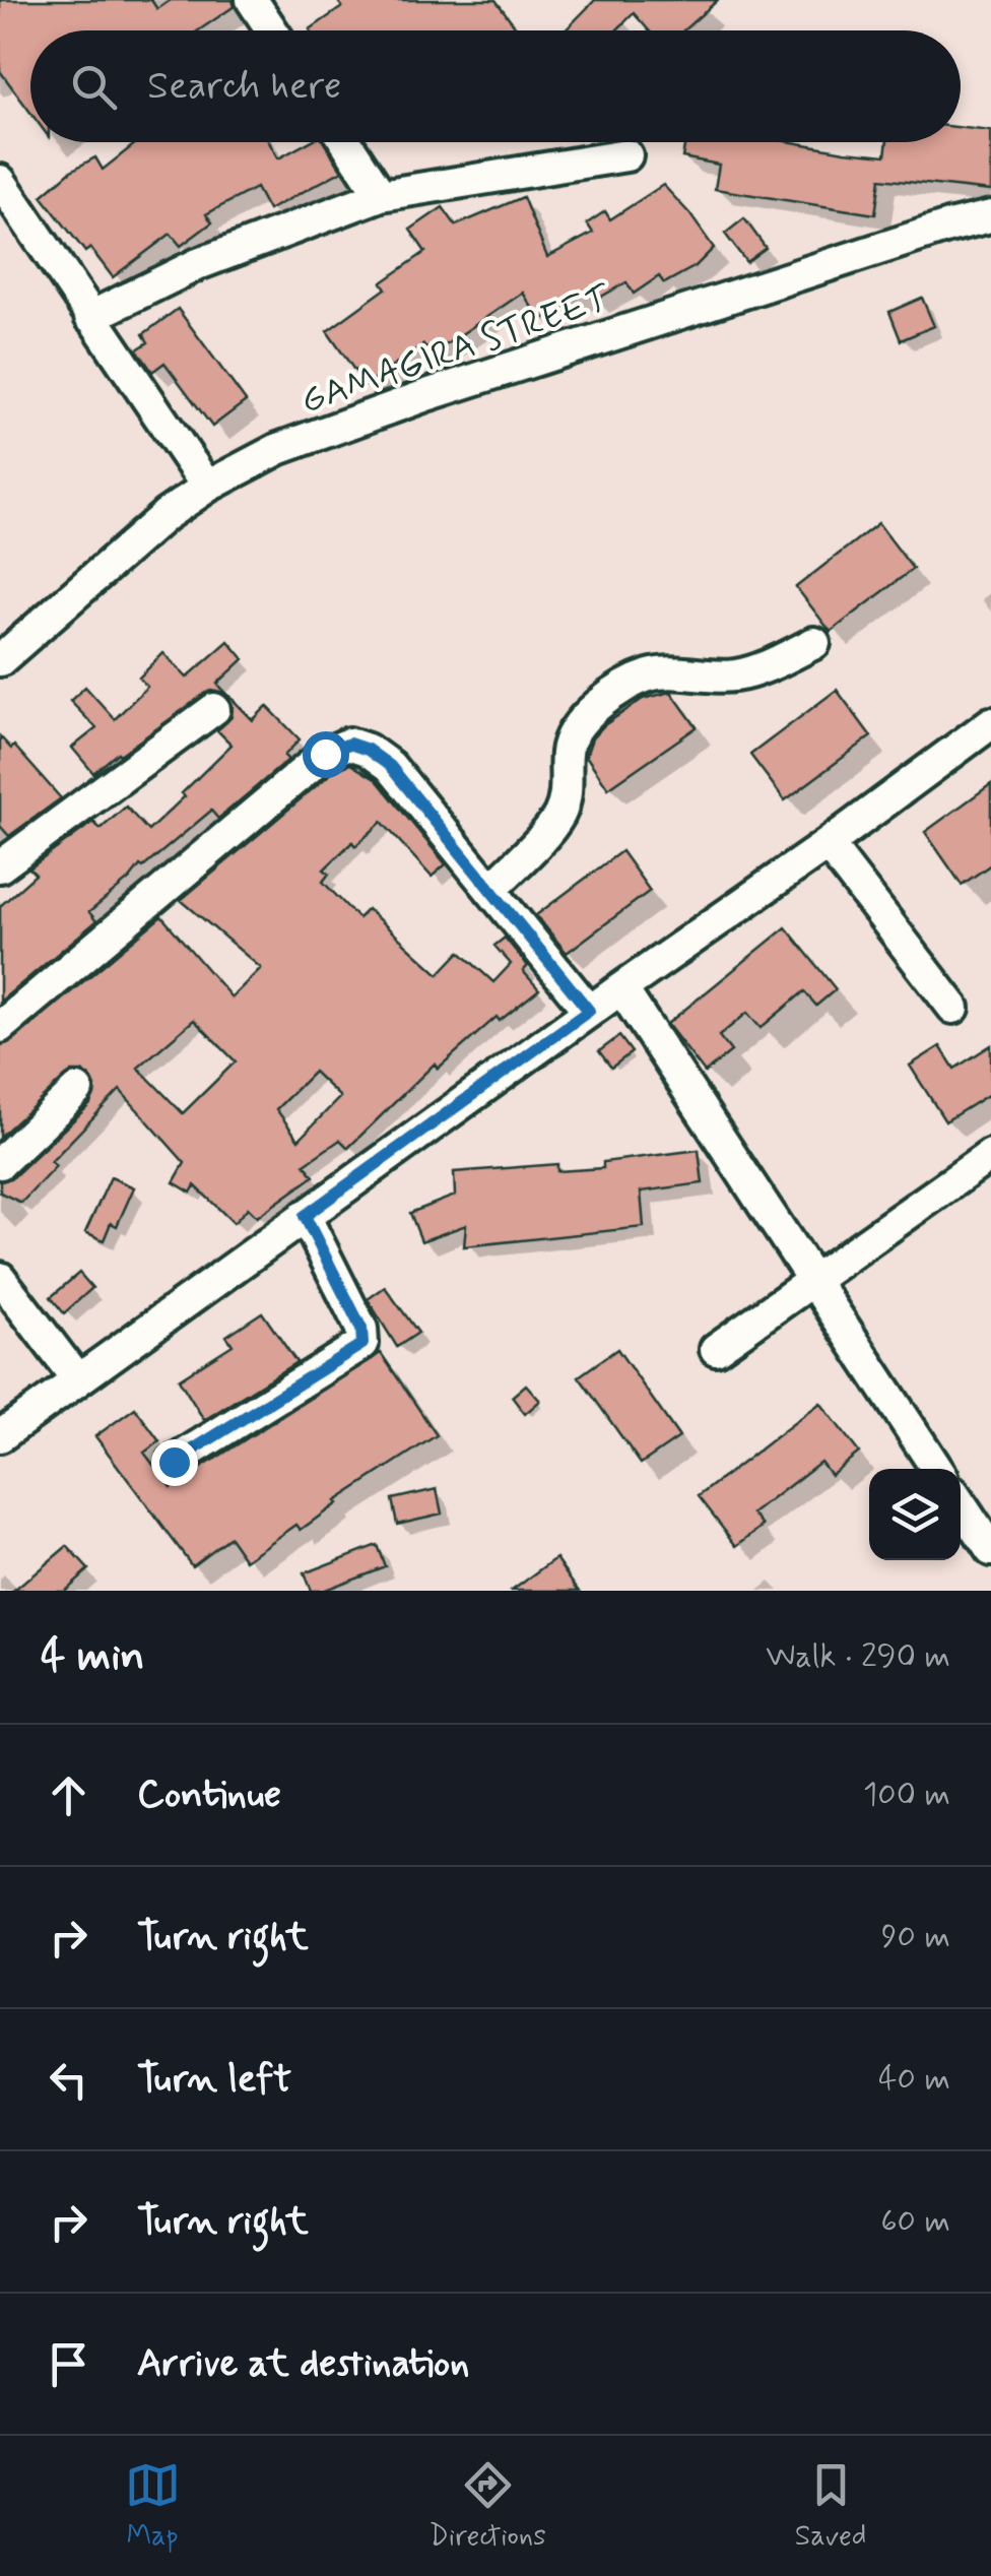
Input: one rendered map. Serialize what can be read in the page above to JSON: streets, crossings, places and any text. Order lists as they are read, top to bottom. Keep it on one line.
{"streets":{"street":["GAMAGIRA STREET"]},"page":{"search":"Search here","heading":["4 min","Walk · 290 m"],"list":[["Continue","100 m"],["Turn right","90 m"],["Turn left","40 m"],["Turn right","60 m"],"Arrive at destination"],"nav":["Map","Directions","Saved"]}}
